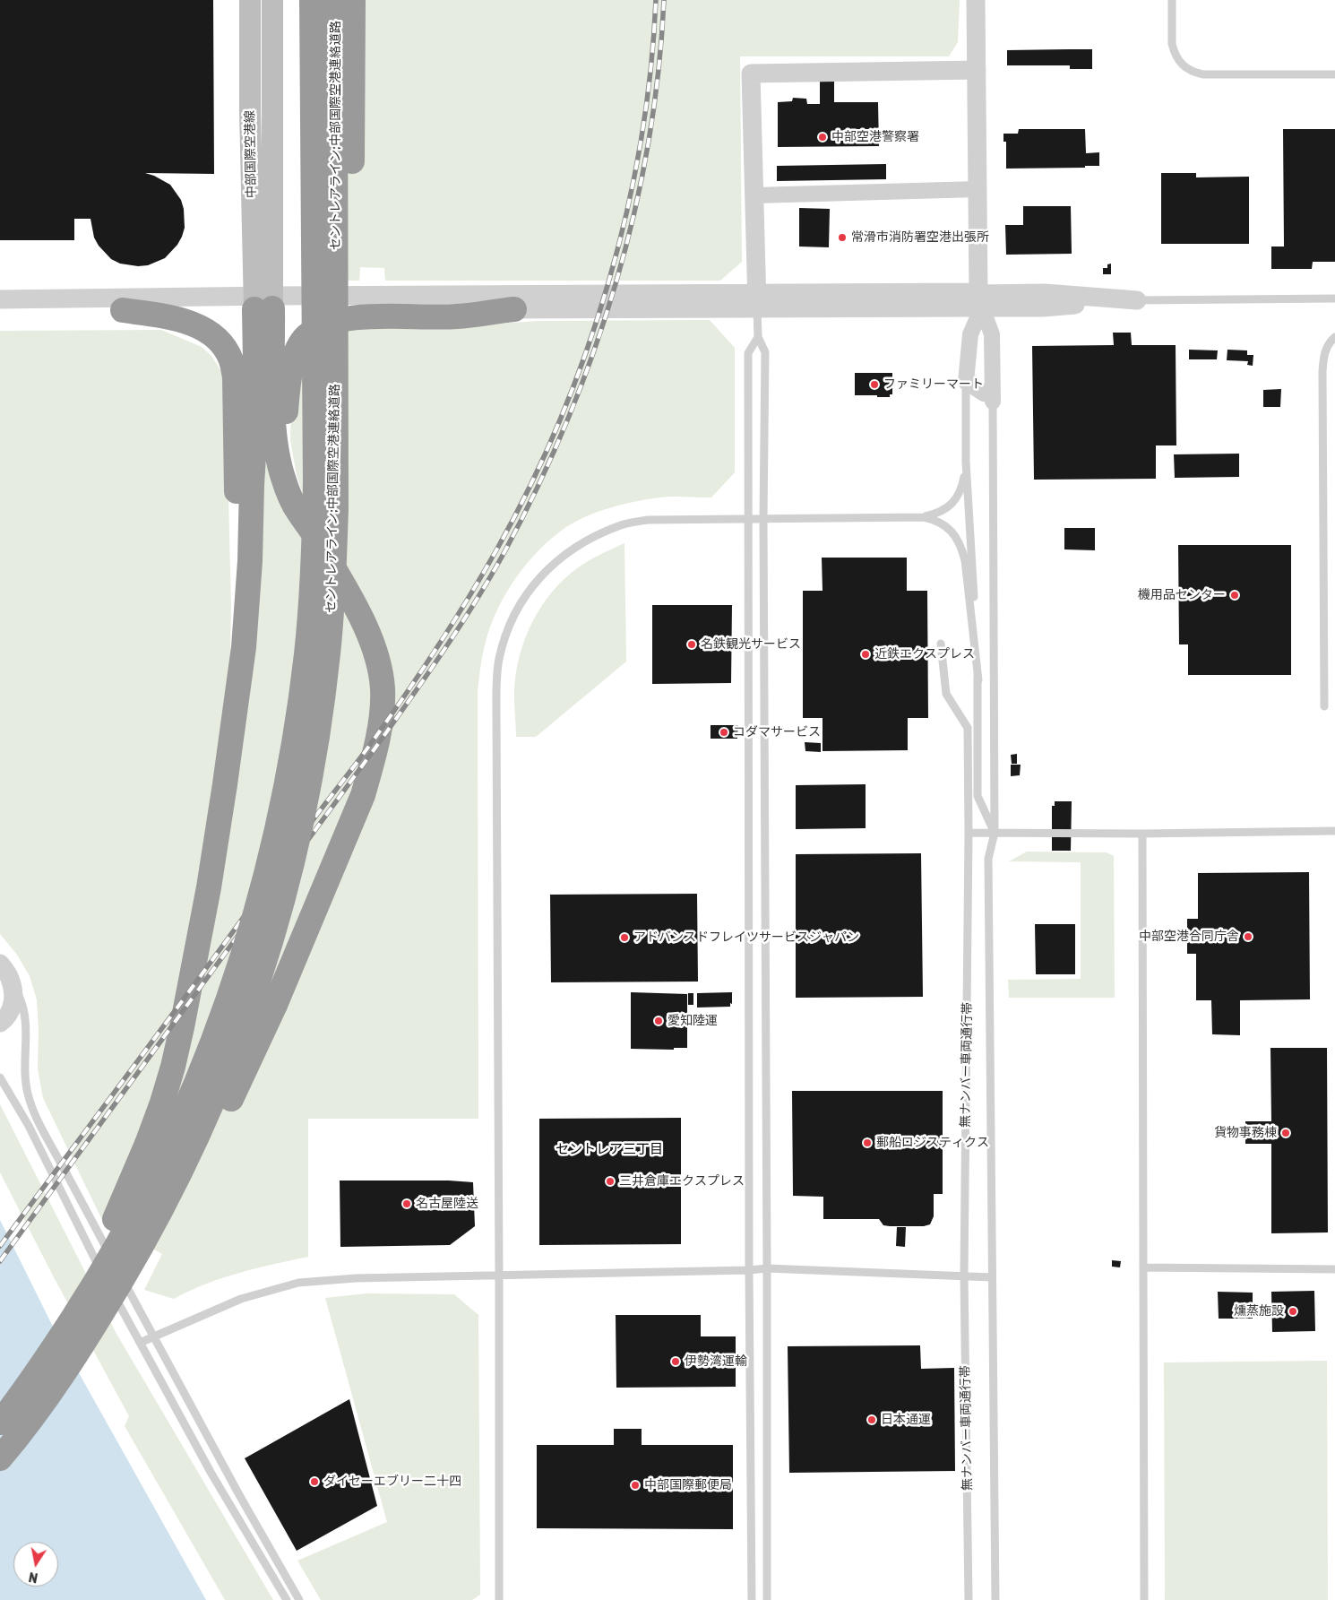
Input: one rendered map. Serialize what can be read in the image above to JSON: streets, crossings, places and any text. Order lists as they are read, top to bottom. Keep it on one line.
{"streets":{"highway":["セントレアライン;中部国際空港連絡道路"],"main road":["中部国際空港線"],"lane":["無ナンバー車両通行帯"]},"districts":["セントレア三丁目"],"places":["中部空港警察署","常滑市消防署空港出張所","ファミリーマート","機用品センター","名鉄観光サービス","近鉄エクスプレス","コダマサービス","中部空港合同庁舎","アドバンスドフレイツサービスジャパン","愛知陸運","貨物事務棟","郵船ロジスティクス","三井倉庫エクスプレス","名古屋陸送","燻蒸施設","伊勢湾運輸","日本通運","ダイセーエブリー二十四","中部国際郵便局"],"north":"bottom"}
